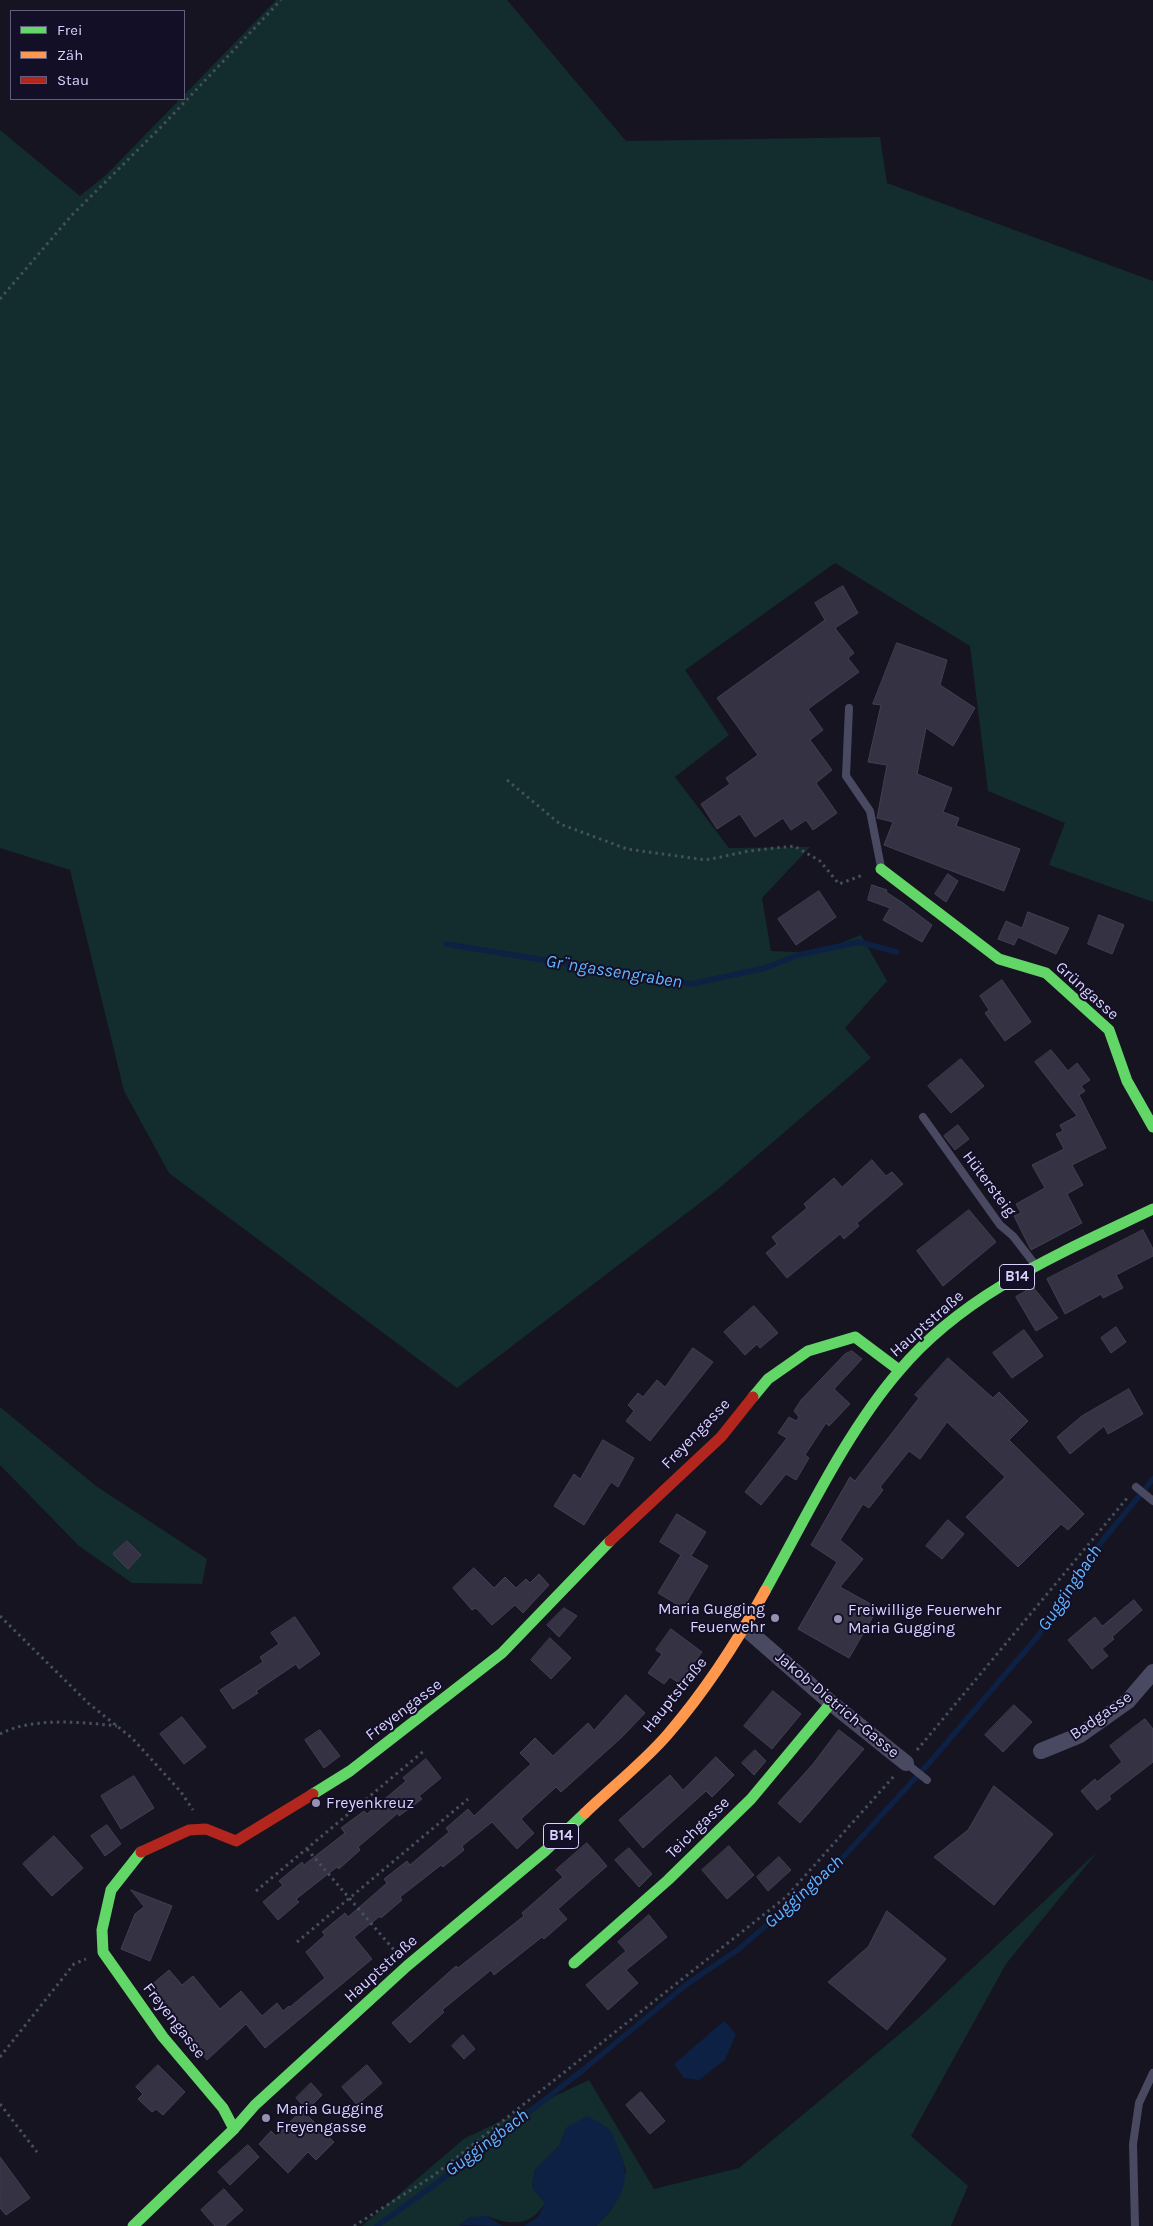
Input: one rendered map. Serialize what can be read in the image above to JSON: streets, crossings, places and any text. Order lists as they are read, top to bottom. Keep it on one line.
{"streets":{"street":["Grüngasse","B14","Hauptstraße","Freyengasse","Jakob-Dietrich-Gasse","Badgasse","Teichgasse"],"lane":["Hütersteig"]},"crossings":[["Hütersteig","Hauptstraße"],["Hauptstraße","Freyengasse"],["Hauptstraße","Jakob-Dietrich-Gasse"],["Jakob-Dietrich-Gasse","Teichgasse"]],"water":["Gr¨ngassengraben","Guggingbach"],"places":["Maria Gugging Feuerwehr","Freiwillige Feuerwehr Maria Gugging","Freyenkreuz","Maria Gugging Freyengasse"],"legend":["Frei","Zäh","Stau"]}
